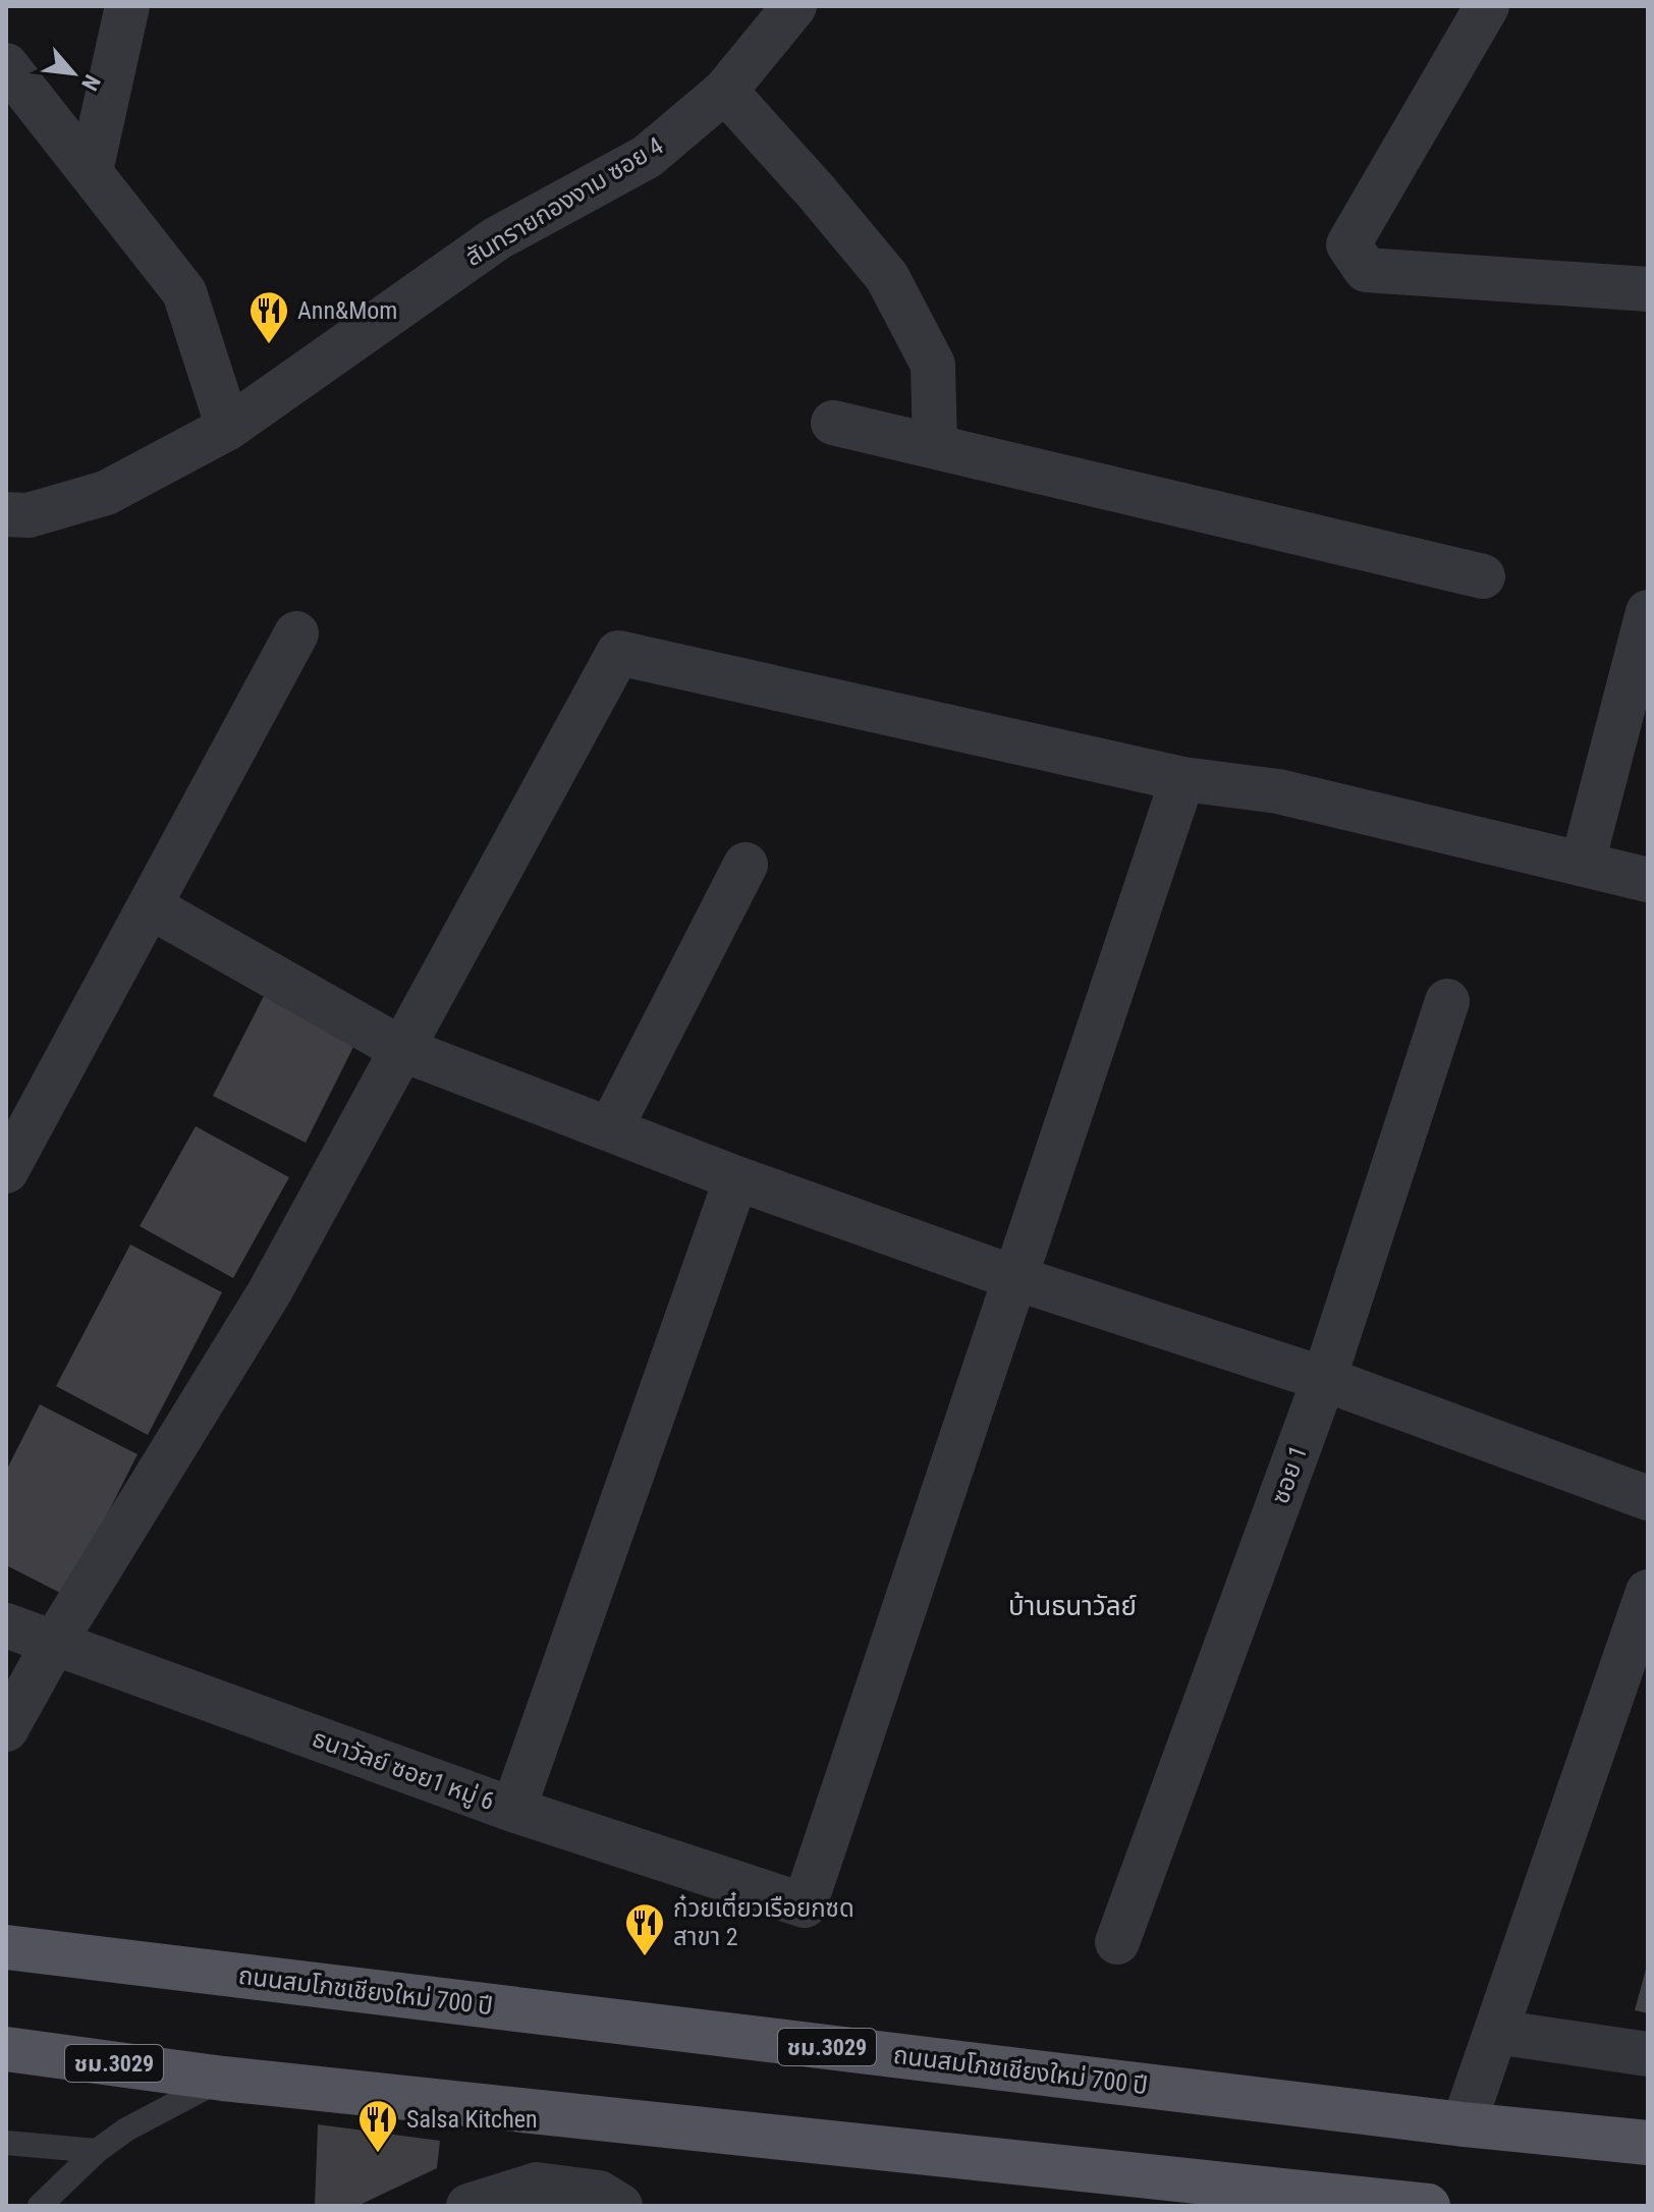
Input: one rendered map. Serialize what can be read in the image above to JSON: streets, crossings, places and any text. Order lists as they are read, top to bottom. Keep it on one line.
{"streets":{"main road":["ถนนสมโภชเชียงใหม่ 700 ปี","ชม.3029"],"street":["สันทรายกองงาม ซอย 4","ซอย 1","ธนาวัลย์ ซอย1 หมู่ 6"]},"districts":["บ้านธนาวัลย์"],"places":{"restaurant":["Ann&Mom","ก๋วยเตี๋ยวเรือยกซด สาขา 2","Salsa Kitchen"]},"north":"bottom right"}
